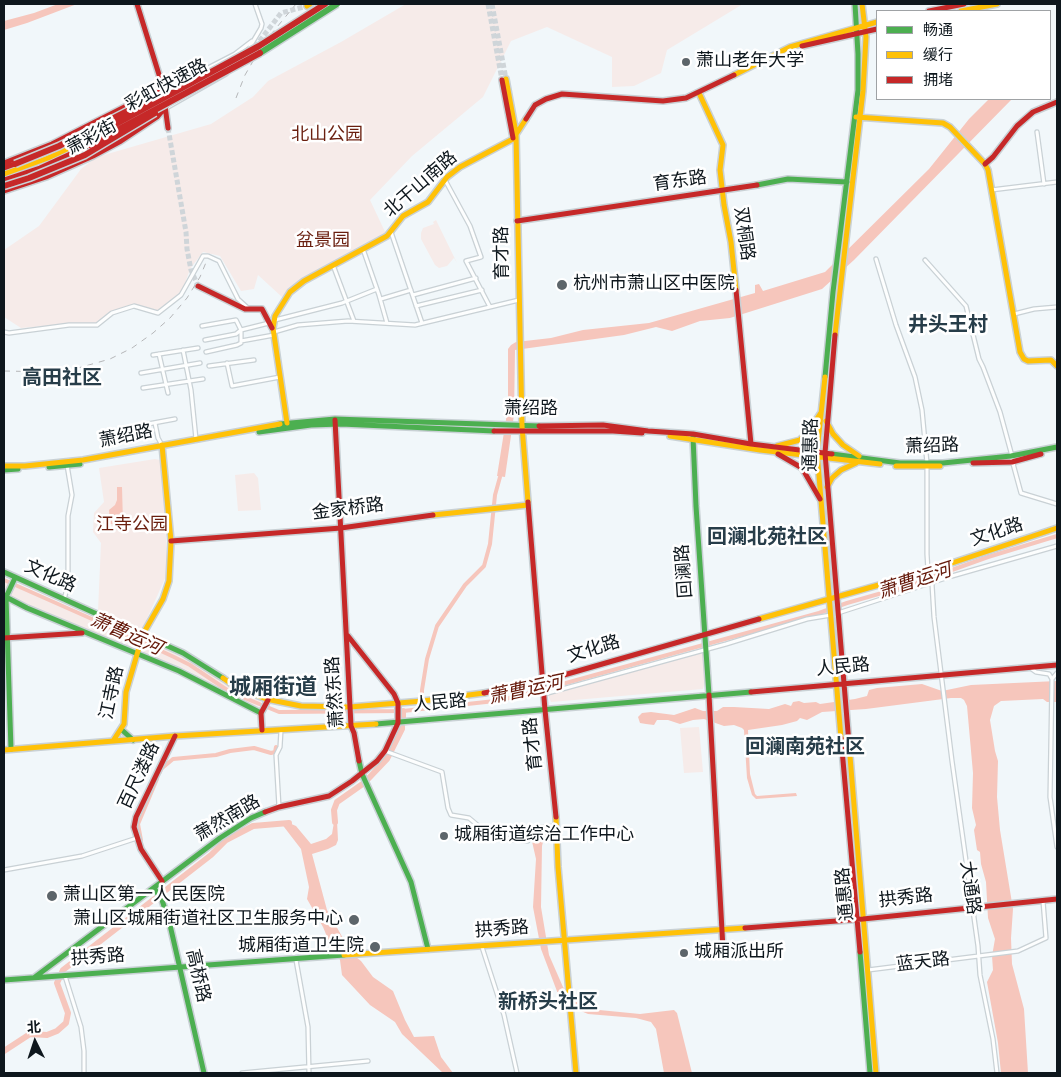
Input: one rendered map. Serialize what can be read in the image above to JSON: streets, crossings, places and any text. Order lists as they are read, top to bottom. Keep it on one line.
{"streets":{"main road":["彩虹快速路","萧彩街","育东路","北干山南路","双桐路","育才路","萧绍路","通惠路","金家桥路","文化路","回澜路","人民路","萧然东路","江寺路","百尺溇路","萧然南路","拱秀路","高桥路"],"street":["大通路","蓝天路"]},"crossings":[["育东路","双桐路"],["育东路","育才路"],["北干山南路","双桐路"],["北干山南路","育才路"],["双桐路","萧绍路"],["育才路","萧绍路"],["育才路","金家桥路"],["育才路","文化路"],["育才路","人民路"],["育才路","拱秀路"],["萧绍路","通惠路"],["萧绍路","回澜路"],["萧绍路","萧然东路"],["萧绍路","江寺路"],["通惠路","文化路"],["通惠路","人民路"],["通惠路","拱秀路"],["通惠路","蓝天路"],["金家桥路","萧然东路"],["金家桥路","江寺路"],["文化路","回澜路"],["文化路","萧然东路"],["文化路","江寺路"],["文化路","萧然南路"],["回澜路","人民路"],["回澜路","拱秀路"],["人民路","萧然东路"],["人民路","江寺路"],["人民路","百尺溇路"],["人民路","萧然南路"],["人民路","大通路"],["萧然东路","萧然南路"],["萧然东路","拱秀路"],["百尺溇路","萧然南路"],["萧然南路","拱秀路"],["萧然南路","高桥路"],["大通路","拱秀路"],["大通路","蓝天路"],["拱秀路","蓝天路"],["拱秀路","高桥路"]],"districts":["井头王村","高田社区","回澜北苑社区","城厢街道","回澜南苑社区","新桥头社区"],"water":["萧曹运河"],"parks":["北山公园","盆景园","江寺公园"],"places":["萧山老年大学","杭州市萧山区中医院","城厢街道综治工作中心","萧山区第一人民医院","萧山区城厢街道社区卫生服务中心","城厢街道卫生院","城厢派出所"],"legend":["畅通","缓行","拥堵"],"north":"top"}
